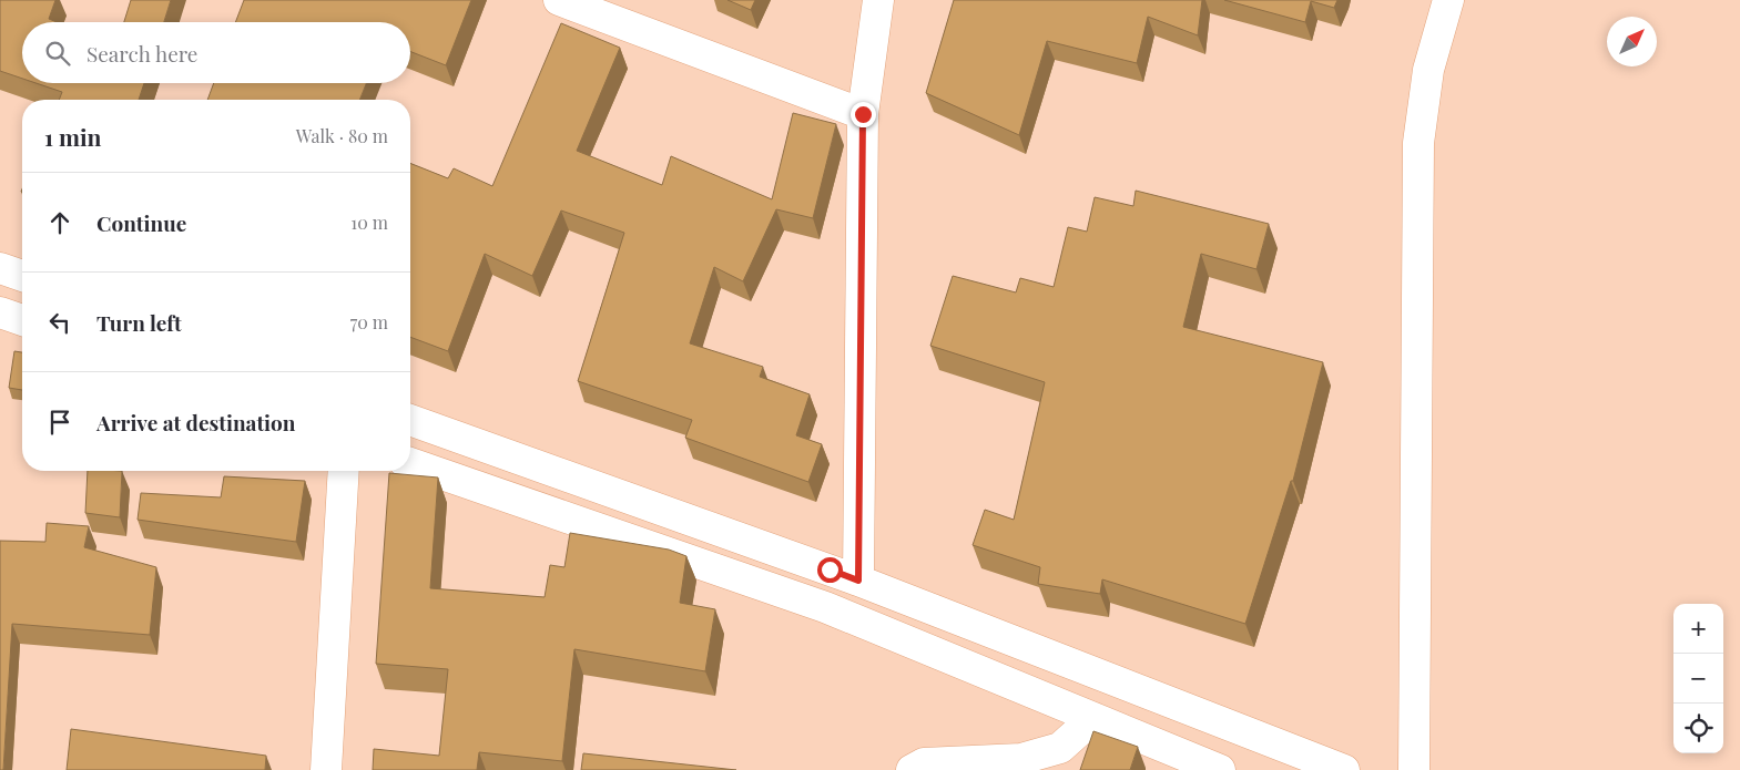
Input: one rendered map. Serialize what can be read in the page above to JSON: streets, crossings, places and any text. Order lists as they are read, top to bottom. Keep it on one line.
{"north":"top right","page":{"search":"Search here","heading":["1 min","Walk · 80 m"],"list":[["Continue","10 m"],["Turn left","70 m"],"Arrive at destination"],"map_buttons":["+","−"]}}
